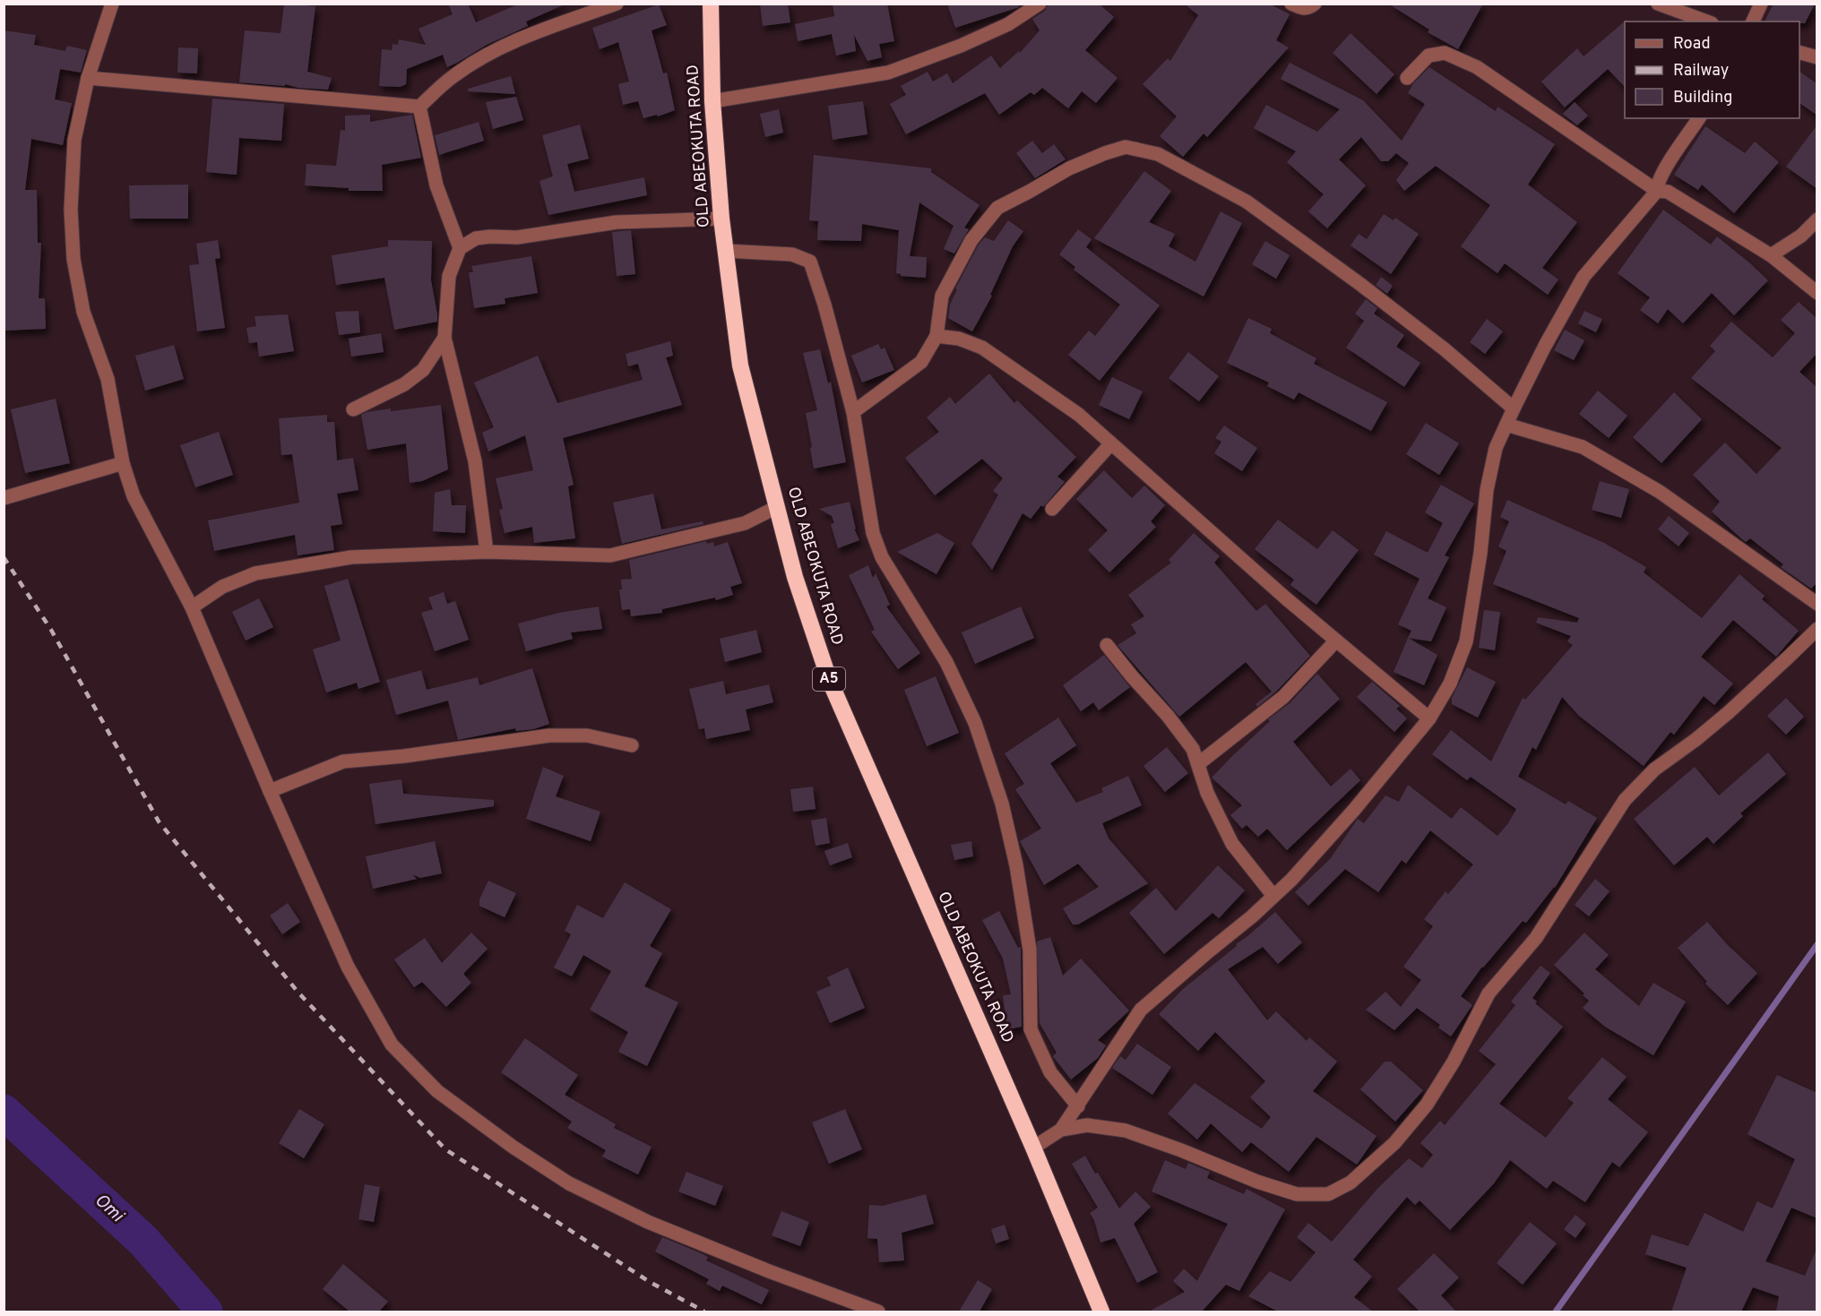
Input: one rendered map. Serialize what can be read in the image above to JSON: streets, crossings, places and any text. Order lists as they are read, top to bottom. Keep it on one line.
{"streets":{"highway":["OLD ABEOKUTA ROAD","A5"]},"water":["Omi"],"legend":["Road","Railway","Building"]}
